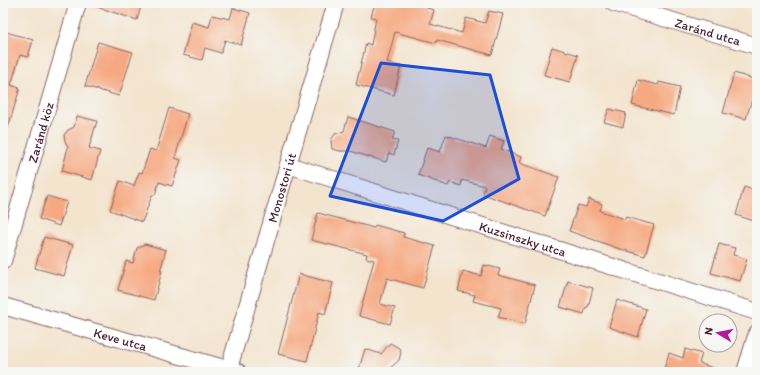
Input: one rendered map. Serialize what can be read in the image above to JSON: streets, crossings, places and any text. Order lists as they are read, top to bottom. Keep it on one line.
{"streets":{"street":["Zaránd utca","Zaránd köz","Monostori út","Kuzsinszky utca","Keve utca"]},"crossings":[["Monostori út","Kuzsinszky utca"],["Monostori út","Keve utca"]],"north":"left"}
